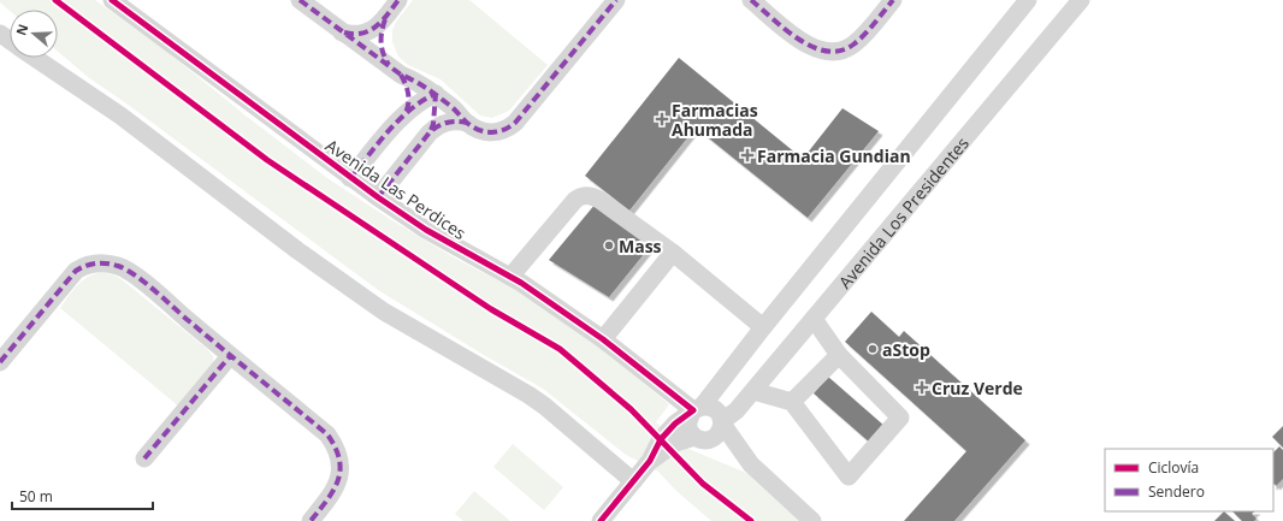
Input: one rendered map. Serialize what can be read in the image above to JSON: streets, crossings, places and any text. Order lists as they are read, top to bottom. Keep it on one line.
{"streets":{"street":["Avenida Las Perdices","Avenida Los Presidentes"]},"crossings":[["Avenida Las Perdices","Avenida Los Presidentes"]],"places":{"health":["Farmacias Ahumada","Farmacia Gundian","Cruz Verde"],"other":["Mass","aStop"]},"legend":["Ciclovía","Sendero"],"scale_bar":"50 m","north":"left"}
